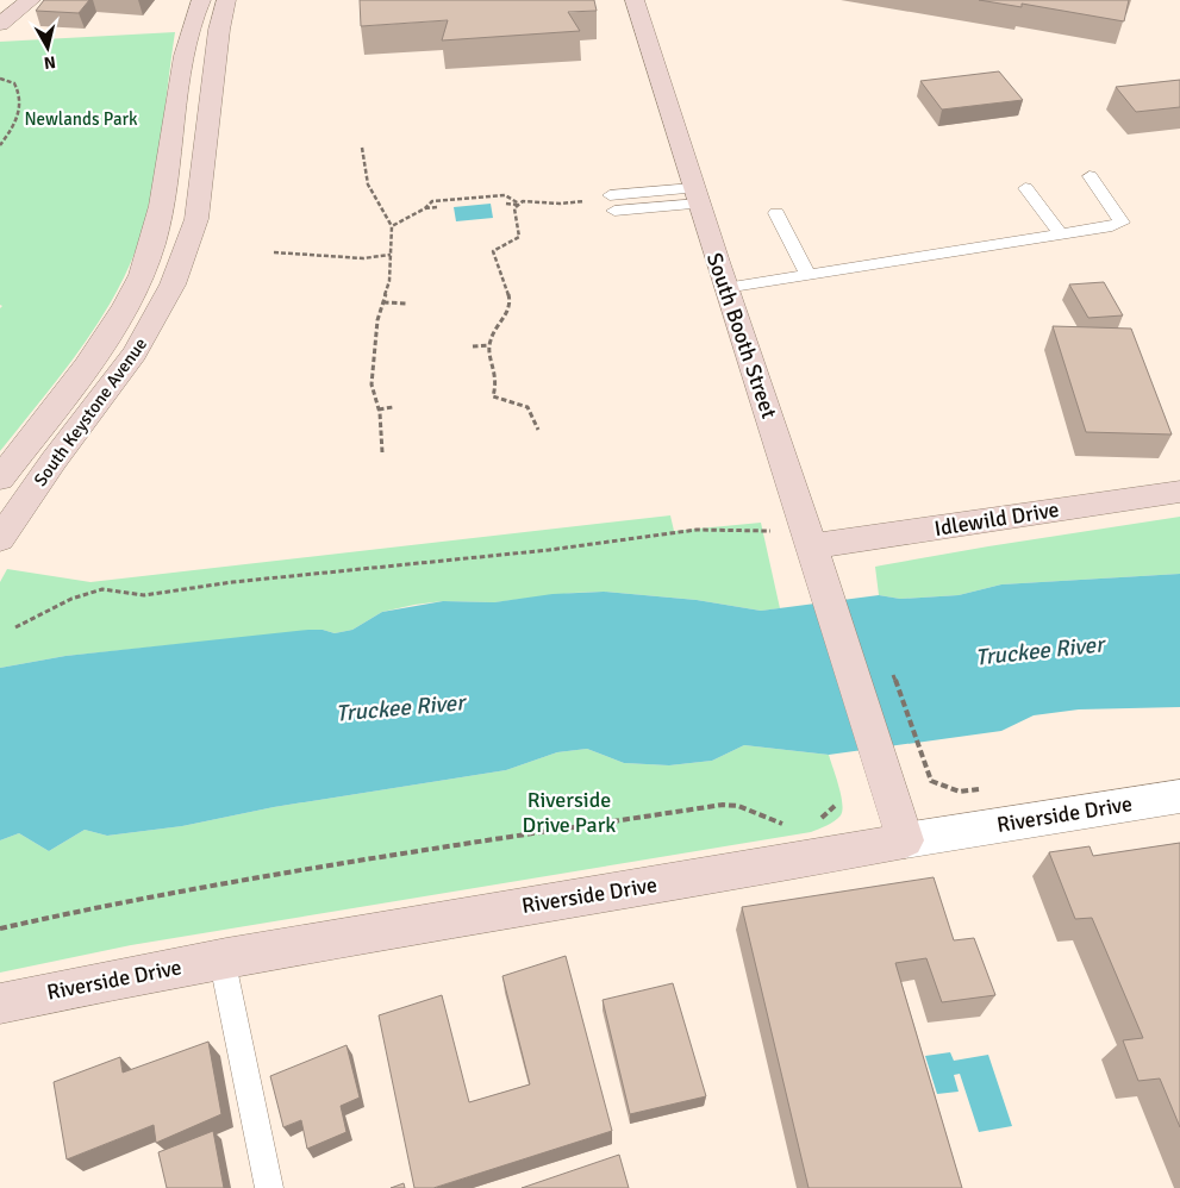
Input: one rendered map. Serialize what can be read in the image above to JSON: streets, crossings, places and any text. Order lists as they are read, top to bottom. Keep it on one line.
{"streets":{"street":["South Booth Street","South Keystone Avenue","Idlewild Drive","Riverside Drive"]},"crossings":[["South Booth Street","Idlewild Drive"],["South Booth Street","Riverside Drive"]],"water":["Truckee River"],"parks":["Newlands Park","Riverside Drive Park"],"north":"bottom"}
